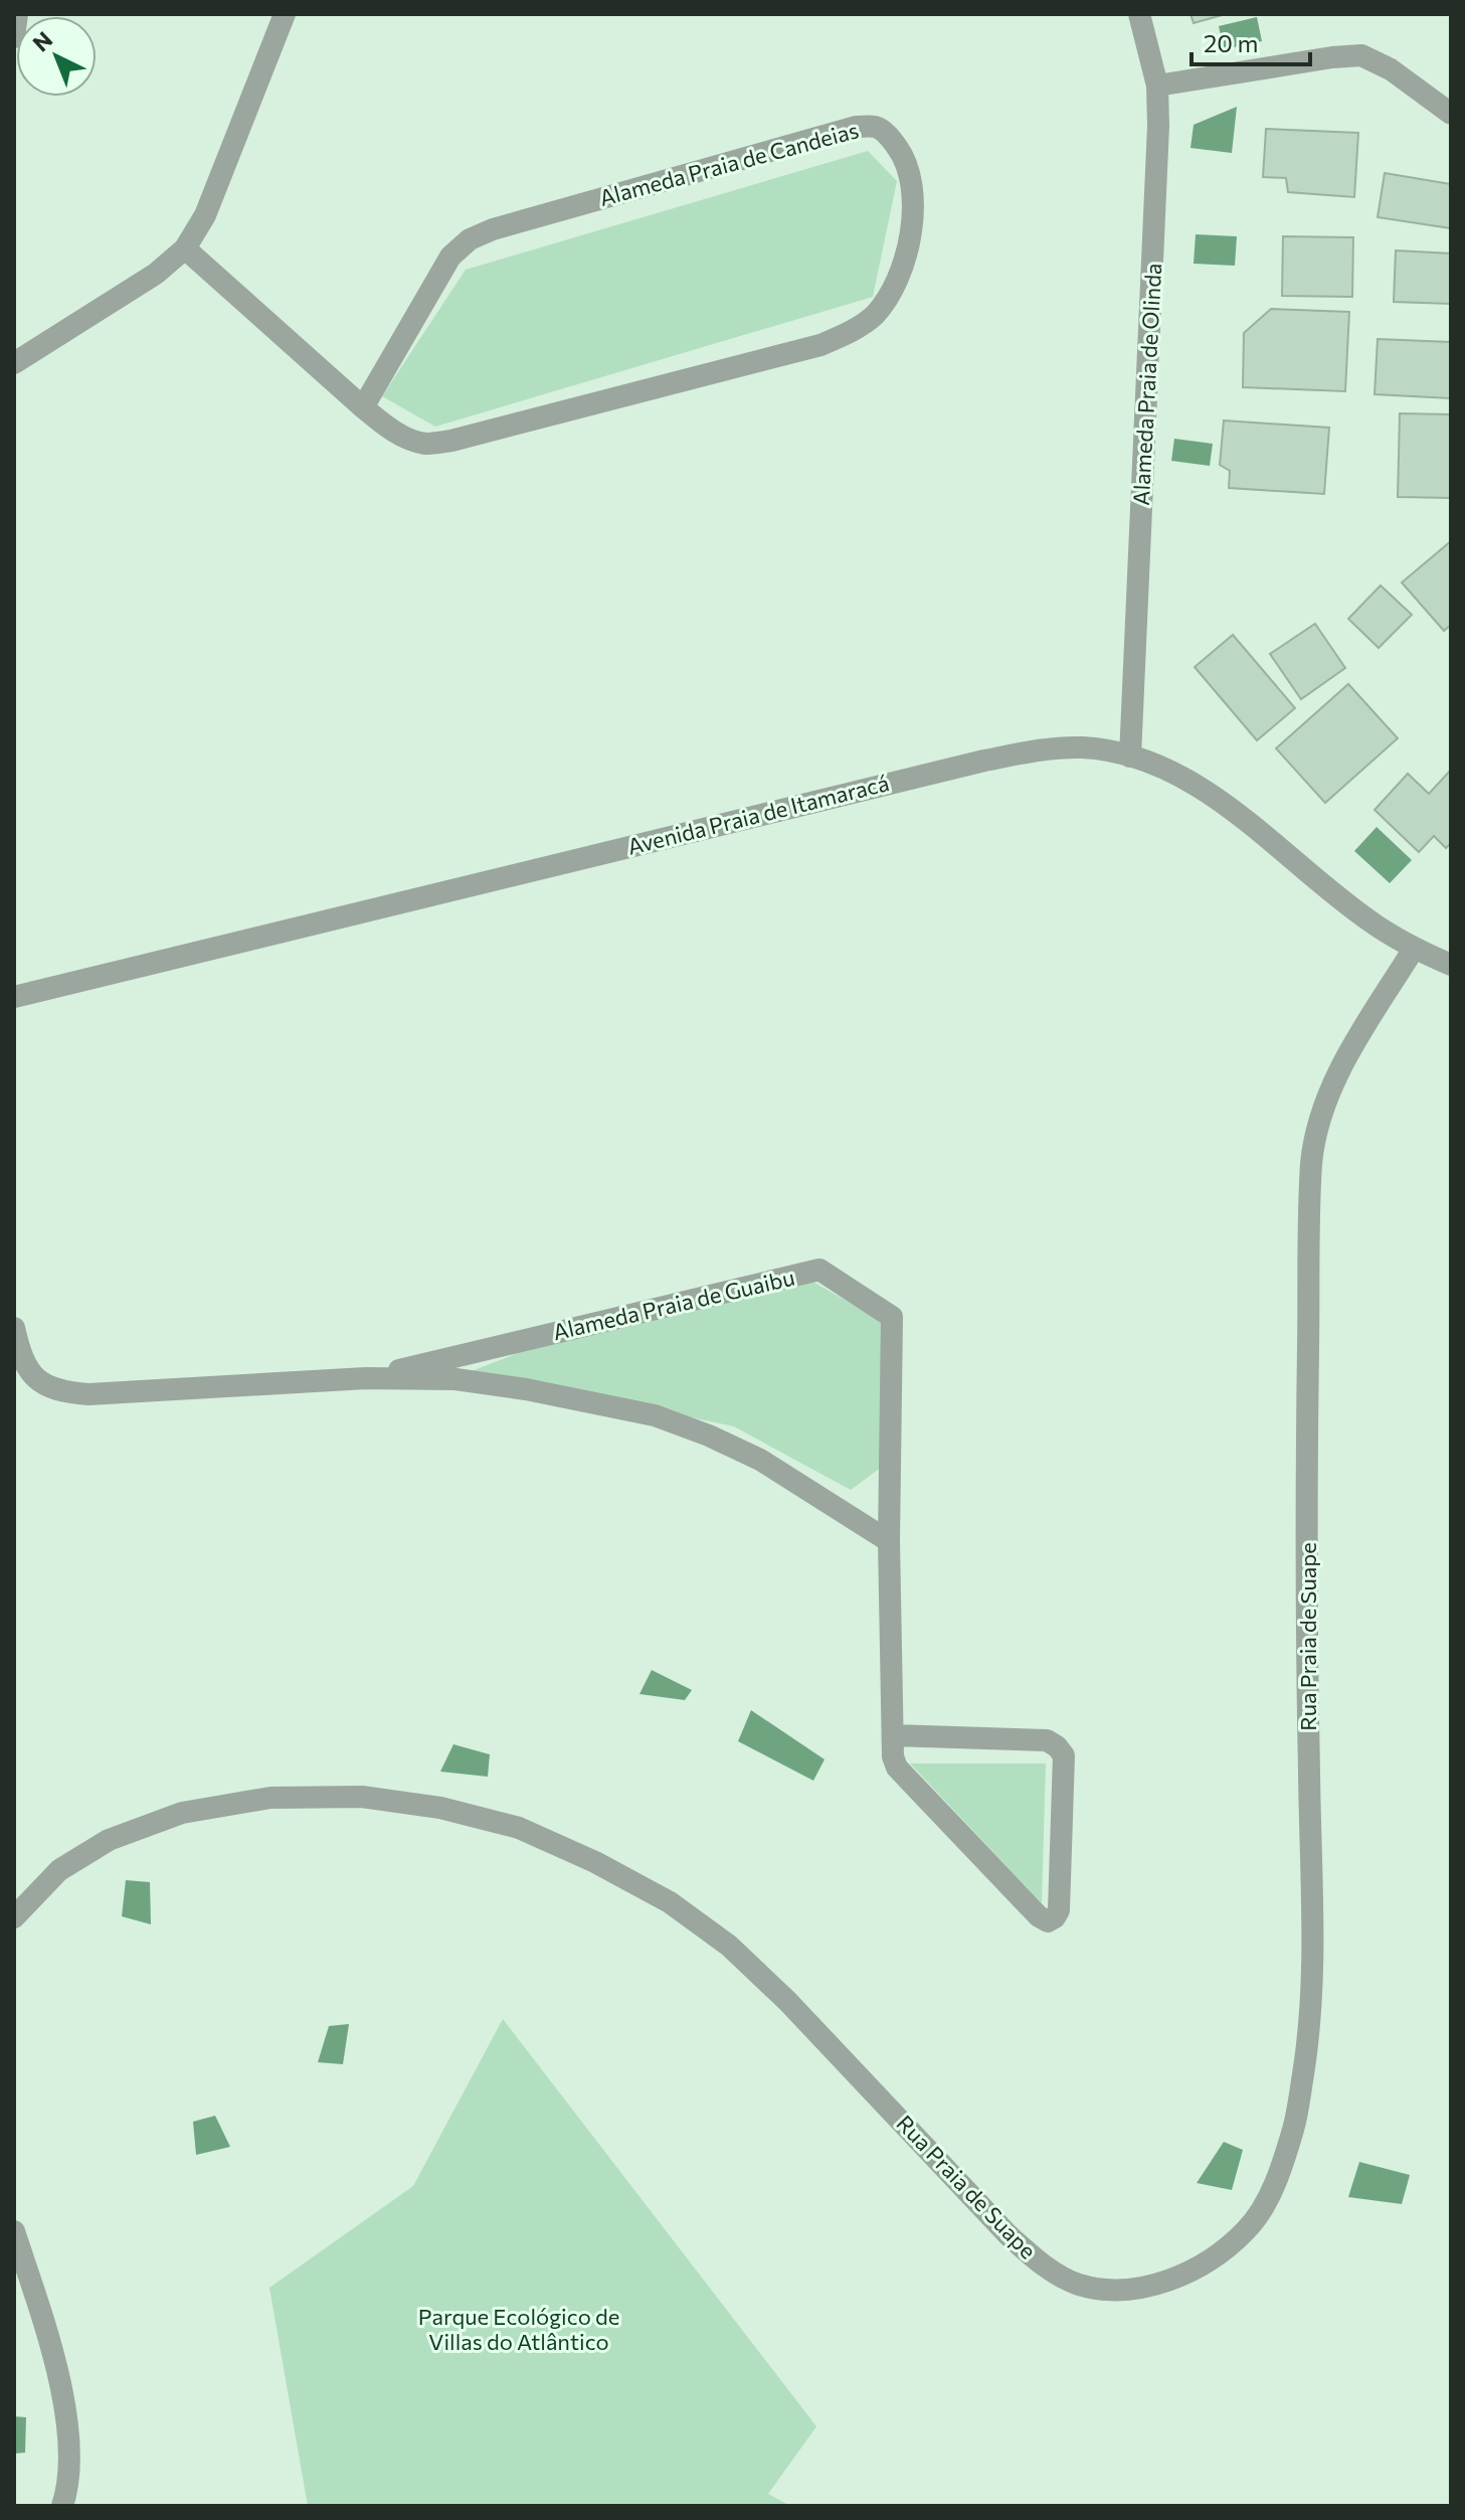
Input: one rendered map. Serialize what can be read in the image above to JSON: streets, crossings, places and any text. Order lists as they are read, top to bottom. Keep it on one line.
{"streets":{"street":["Alameda Praia de Candeias","Alameda Praia de Olinda","Avenida Praia de Itamaracá","Alameda Praia de Guaibu","Rua Praia de Suape"]},"crossings":[["Alameda Praia de Olinda","Avenida Praia de Itamaracá"],["Avenida Praia de Itamaracá","Rua Praia de Suape"]],"parks":["Parque Ecológico de Villas do Atlântico"],"scale_bar":"20 m","north":"top left"}
